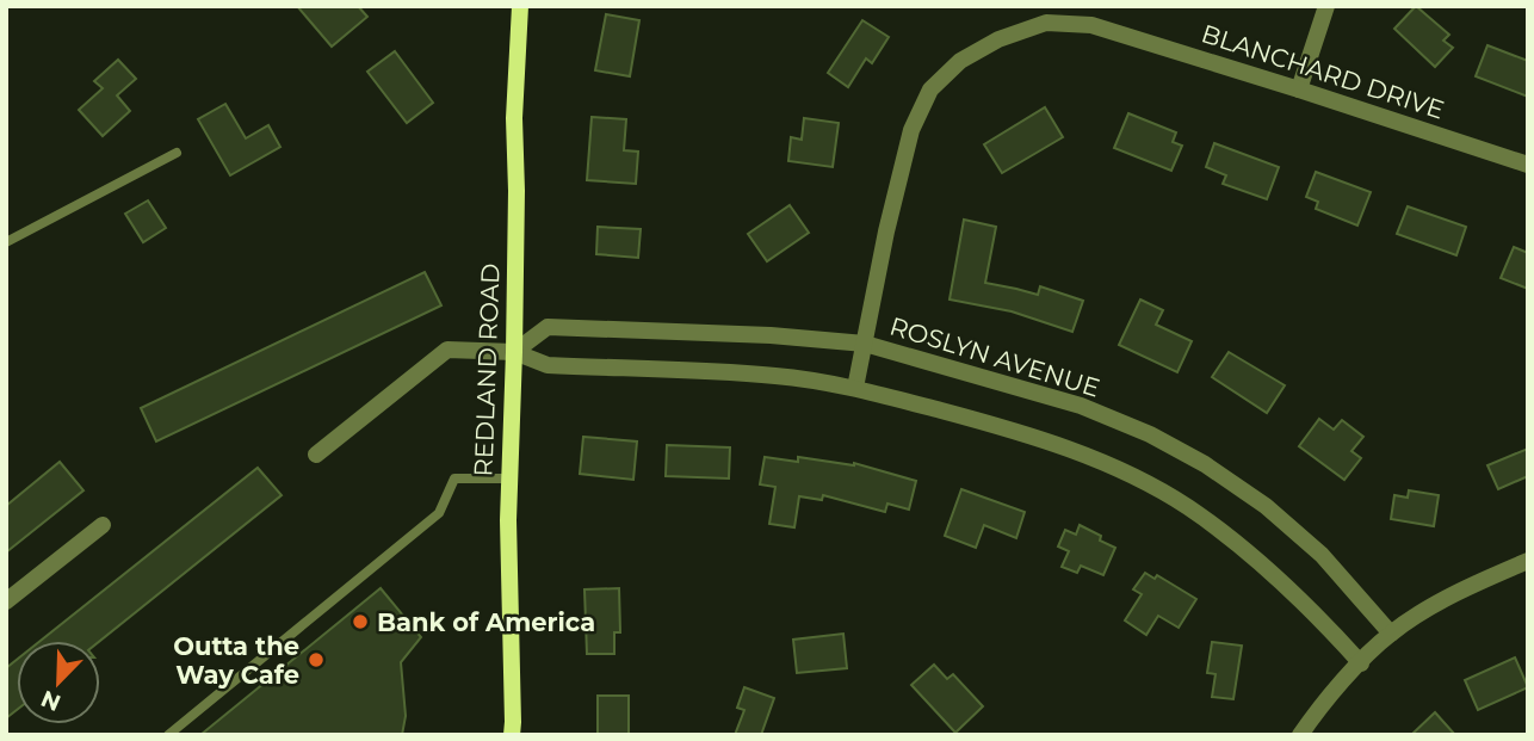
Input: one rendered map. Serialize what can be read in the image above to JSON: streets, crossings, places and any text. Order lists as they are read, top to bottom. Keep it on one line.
{"streets":{"main road":["REDLAND ROAD"],"street":["BLANCHARD DRIVE","ROSLYN AVENUE"]},"crossings":[["BLANCHARD DRIVE","ROSLYN AVENUE"],["ROSLYN AVENUE","REDLAND ROAD"]],"places":["Bank of America","Outta the Way Cafe"],"north":"bottom left"}
